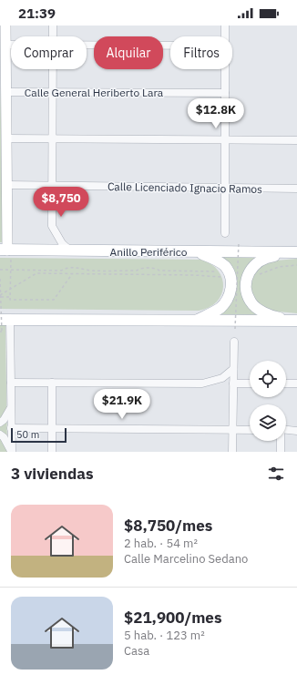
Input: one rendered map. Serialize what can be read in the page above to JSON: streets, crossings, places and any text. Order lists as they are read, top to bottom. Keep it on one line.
{"streets":{"main road":["Anillo Periférico"],"street":["Calle General Heriberto Lara","Calle Licenciado Ignacio Ramos"]},"scale_bar":"50 m","page":{"status":"21:39","chip":["Comprar","Alquilar","Filtros"],"price":["$12.8K","$8,750","$21.9K"],"scale":"50 m","heading":"3 viviendas","list":[{"name":"$8,750/mes","note":"2 hab. · 54 m² · Calle Marcelino Sedano"},{"name":"$21,900/mes","note":"5 hab. · 123 m² · Casa"}]}}
